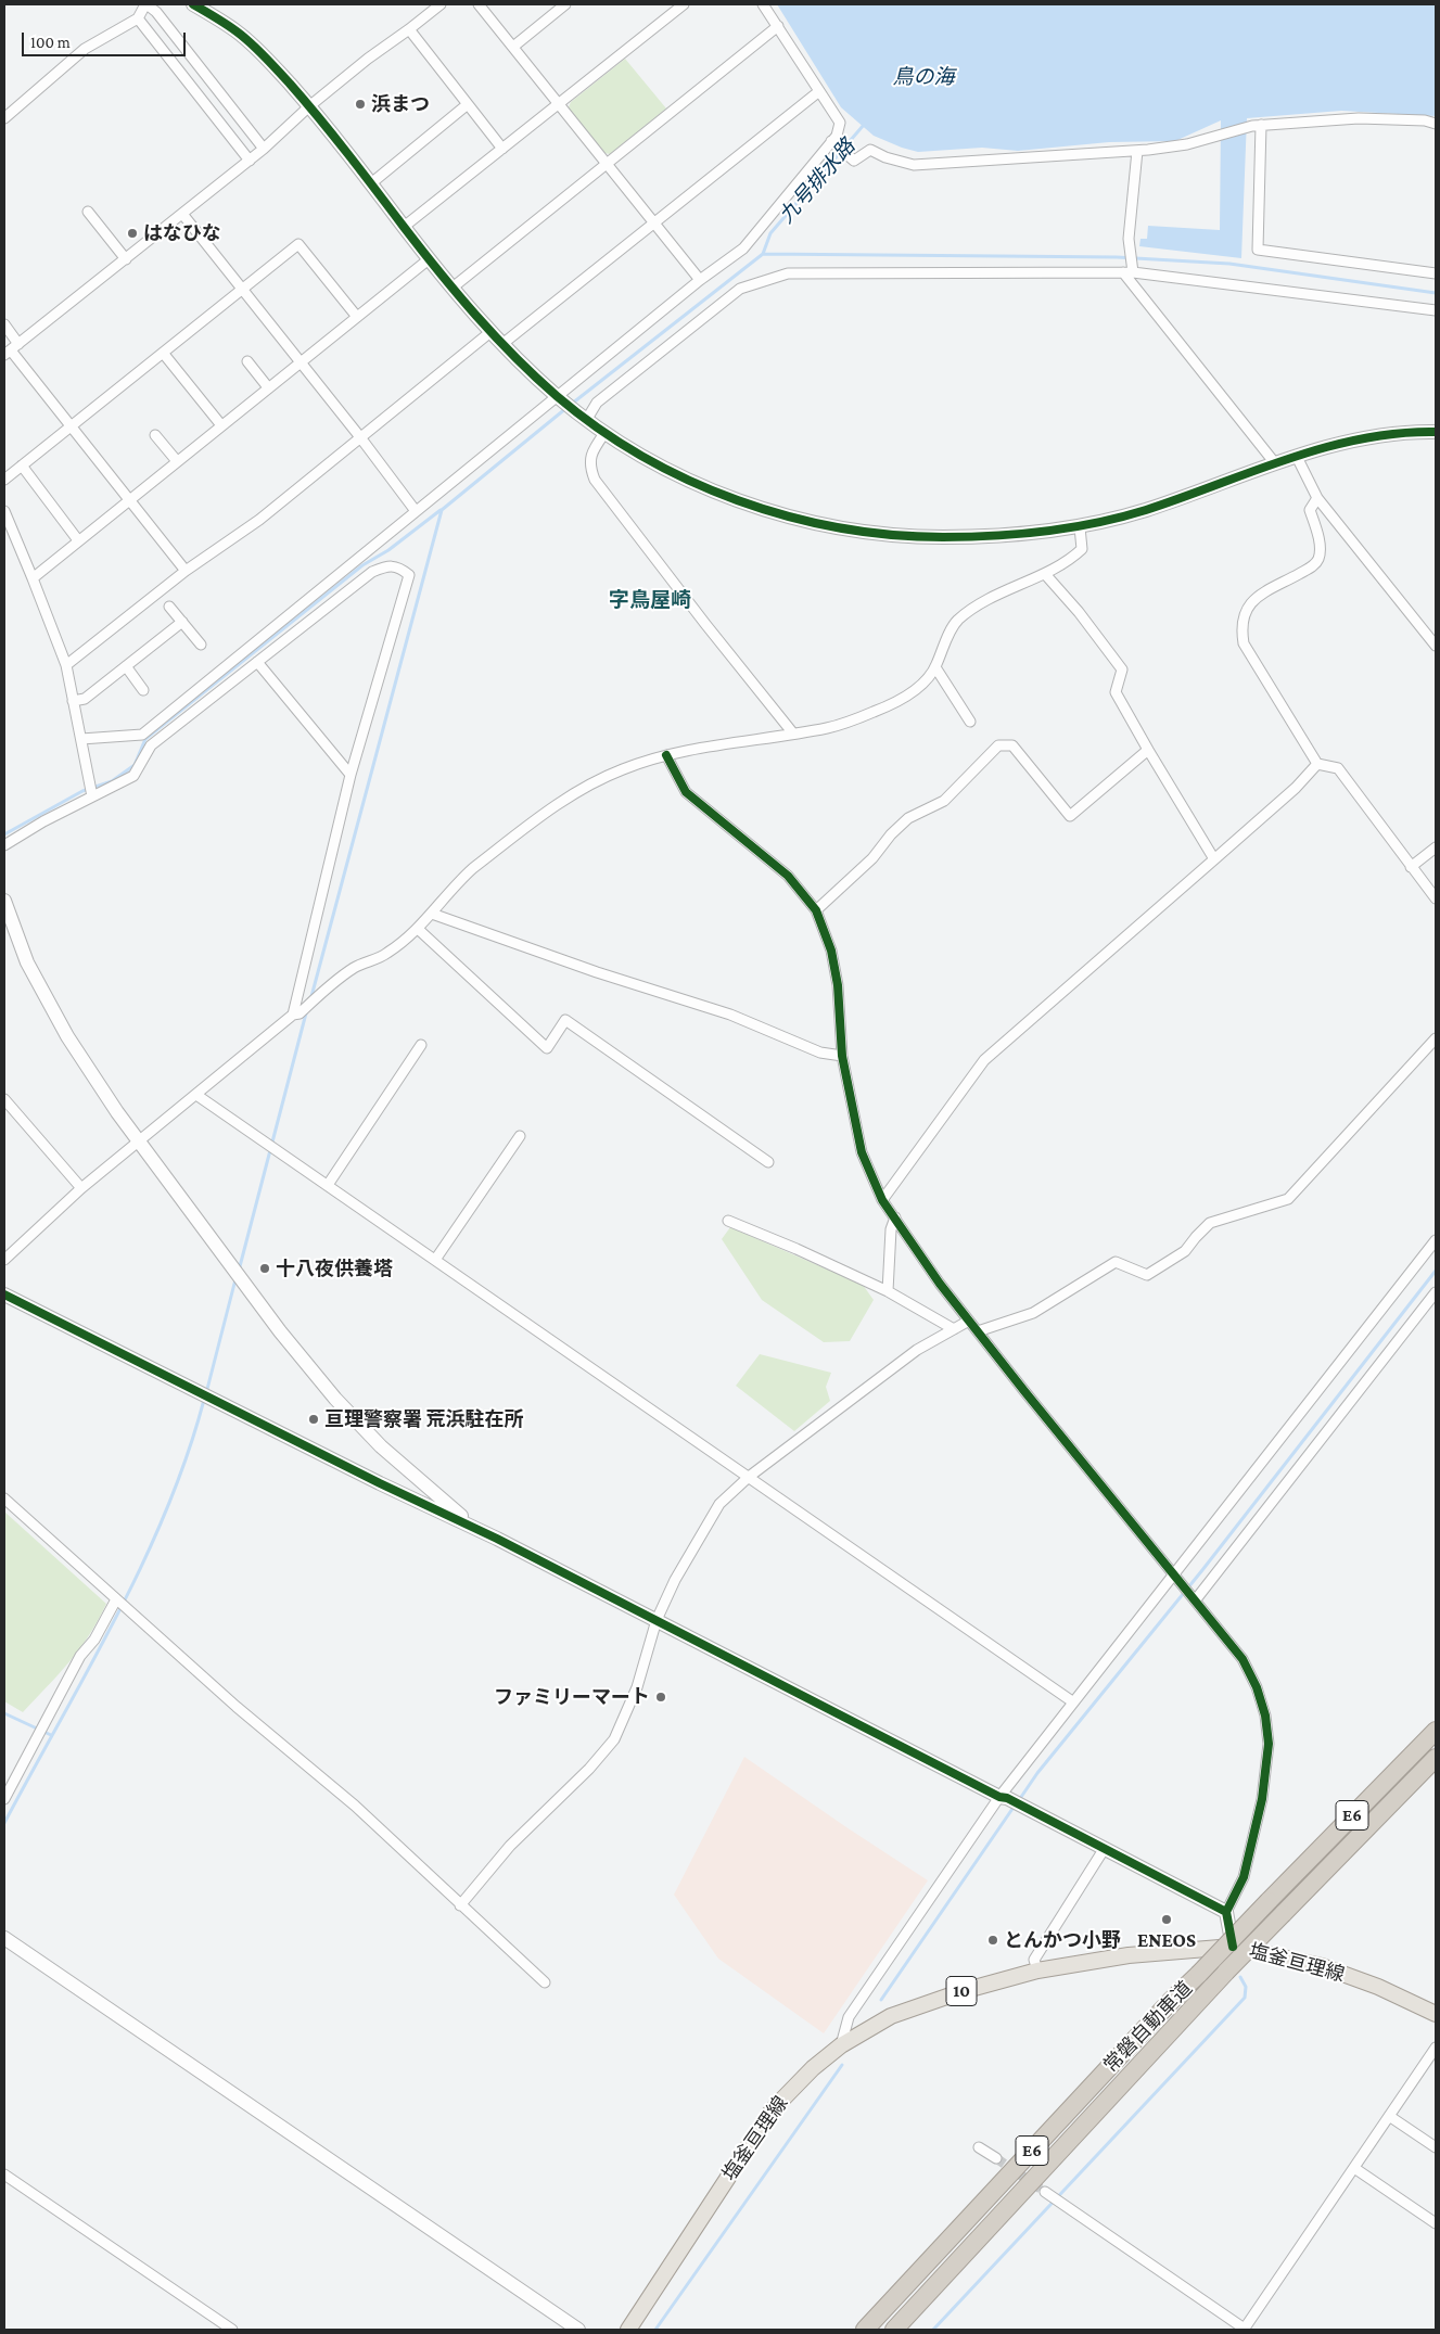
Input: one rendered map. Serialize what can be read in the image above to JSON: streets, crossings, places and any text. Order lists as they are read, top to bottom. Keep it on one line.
{"streets":{"highway":["E6","常磐自動車道"],"main road":["塩釜亘理線","10"]},"districts":["字鳥屋崎"],"water":["鳥の海","九号排水路"],"places":["浜まつ","はなひな","十八夜供養塔","亘理警察署 荒浜駐在所","ファミリーマート","ENEOS","とんかつ小野"],"scale_bar":"100 m"}
